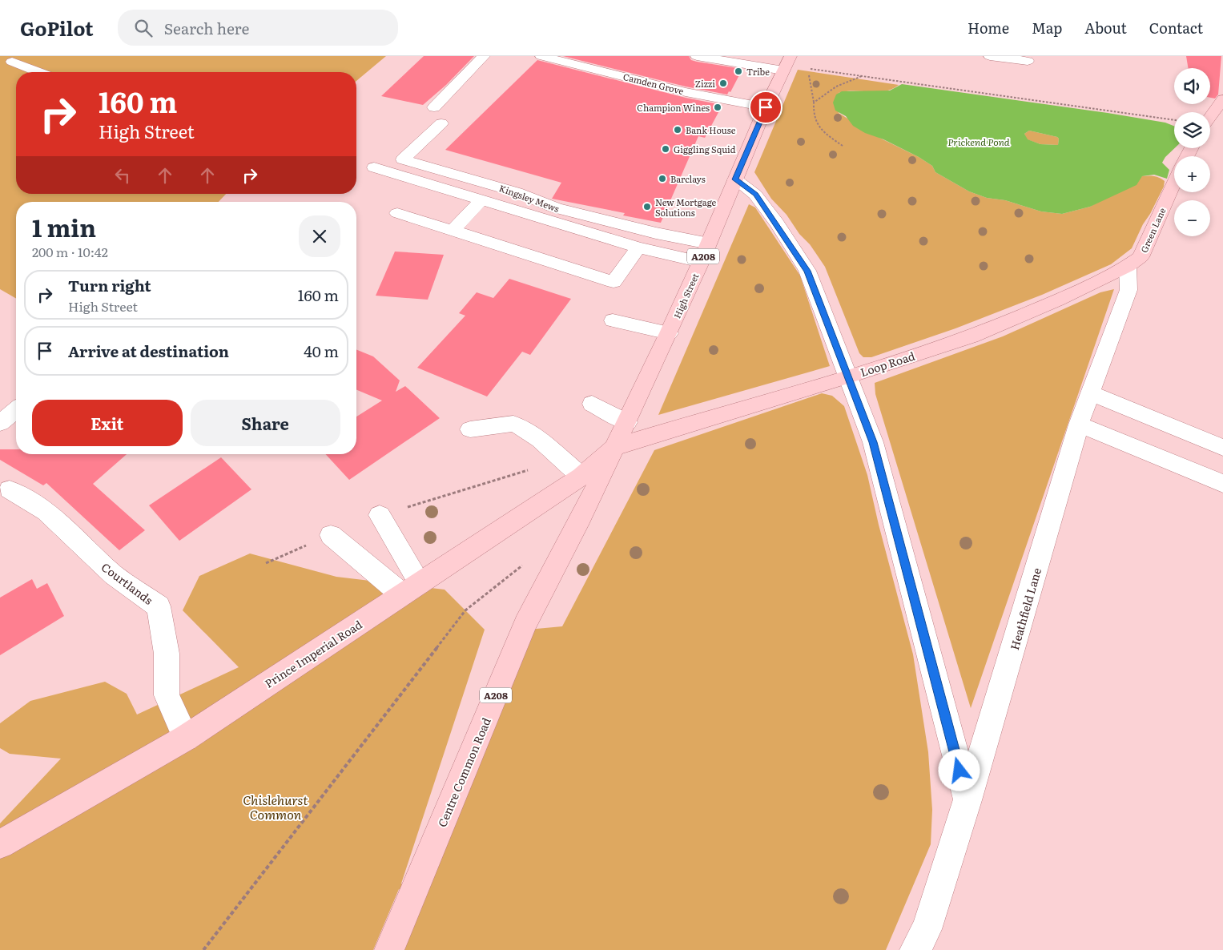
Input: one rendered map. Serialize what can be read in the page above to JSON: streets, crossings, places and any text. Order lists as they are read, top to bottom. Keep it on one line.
{"streets":{"main road":["Green Lane","A208","High Street","Loop Road","Prince Imperial Road","Centre Common Road"],"street":["Camden Grove","Kingsley Mews","Courtlands","Heathfield Lane"]},"crossings":[["Camden Grove","High Street"],["Kingsley Mews","High Street"],["Green Lane","Loop Road"],["Green Lane","Heathfield Lane"],["High Street","Loop Road"],["High Street","Prince Imperial Road"],["High Street","Centre Common Road"],["Loop Road","Heathfield Lane"],["Loop Road","Prince Imperial Road"],["Loop Road","Centre Common Road"],["Courtlands","Prince Imperial Road"],["Prince Imperial Road","Centre Common Road"]],"water":["Prickend Pond"],"parks":["Chislehurst Common"],"places":["Tribe","Zizzi","Champion Wines","Bank House","Giggling Squid","Barclays","New Mortgage Solutions"],"page":{"header":"GoPilot","search":"Search here","nav":["Home","Map","About","Contact"],"map_buttons":["+","−"],"turn":["160 m","High Street"],"heading":["1 min","200 m · 10:42"],"list":[{"name":"Turn right","note":"High Street","value":"160 m"},{"name":"Arrive at destination","value":"40 m"}],"buttons":["Exit","Share"]}}
